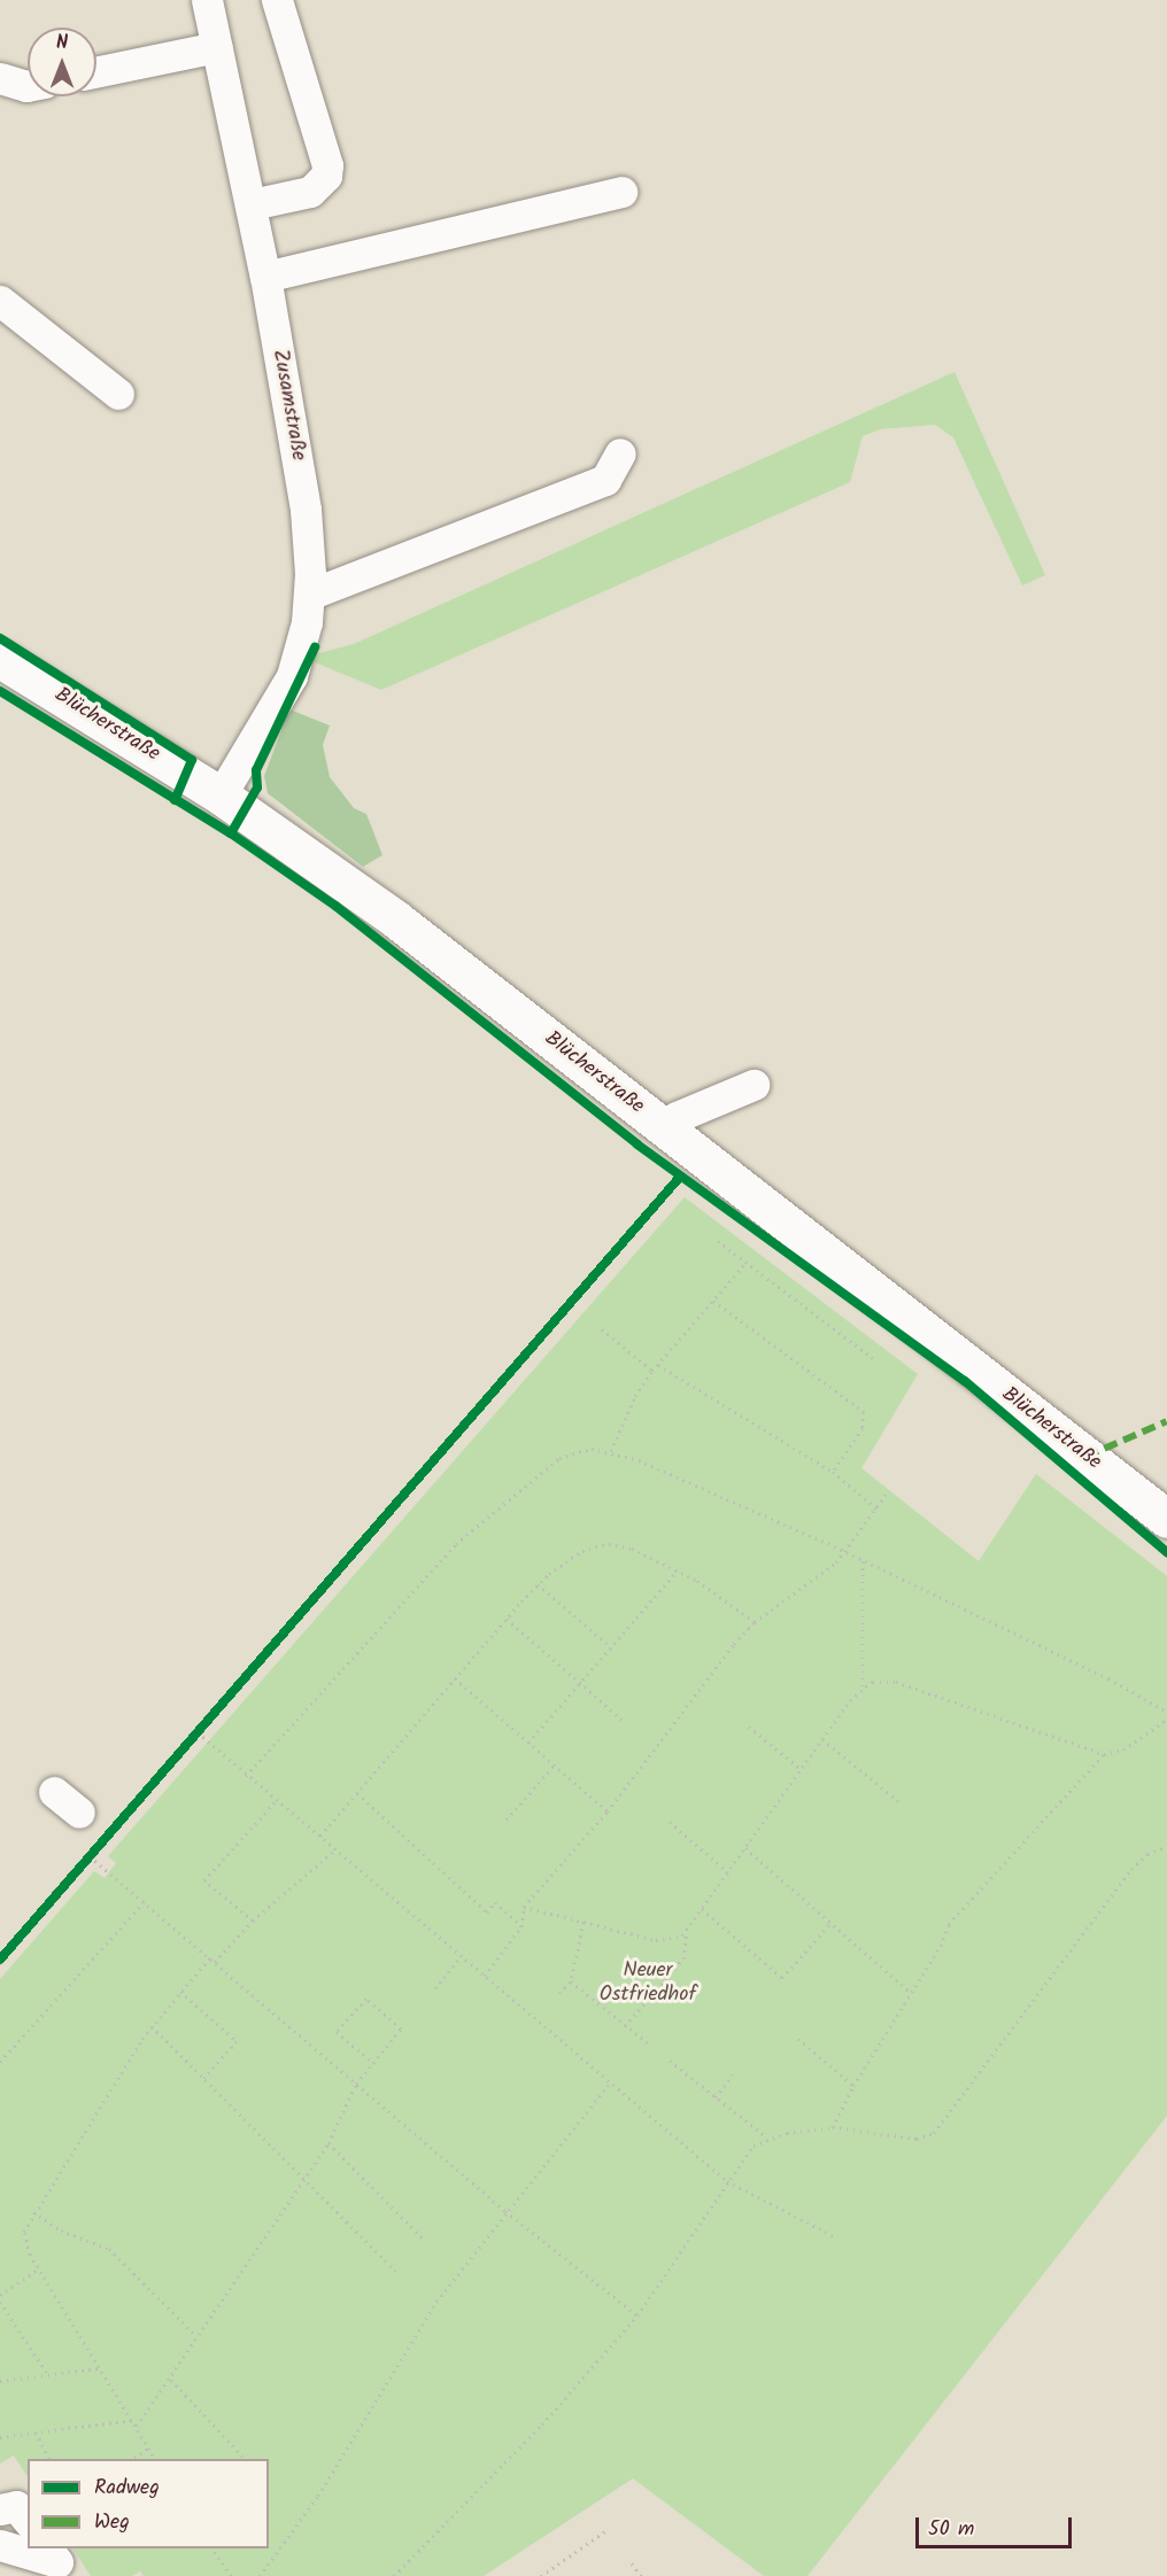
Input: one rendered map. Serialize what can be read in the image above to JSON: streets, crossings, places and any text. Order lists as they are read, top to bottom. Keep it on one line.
{"streets":{"main road":["Blücherstraße"],"street":["Zusamstraße"]},"crossings":[["Zusamstraße","Blücherstraße"]],"parks":["Neuer Ostfriedhof"],"legend":["Radweg","Weg"],"scale_bar":"50 m","north":"top"}
